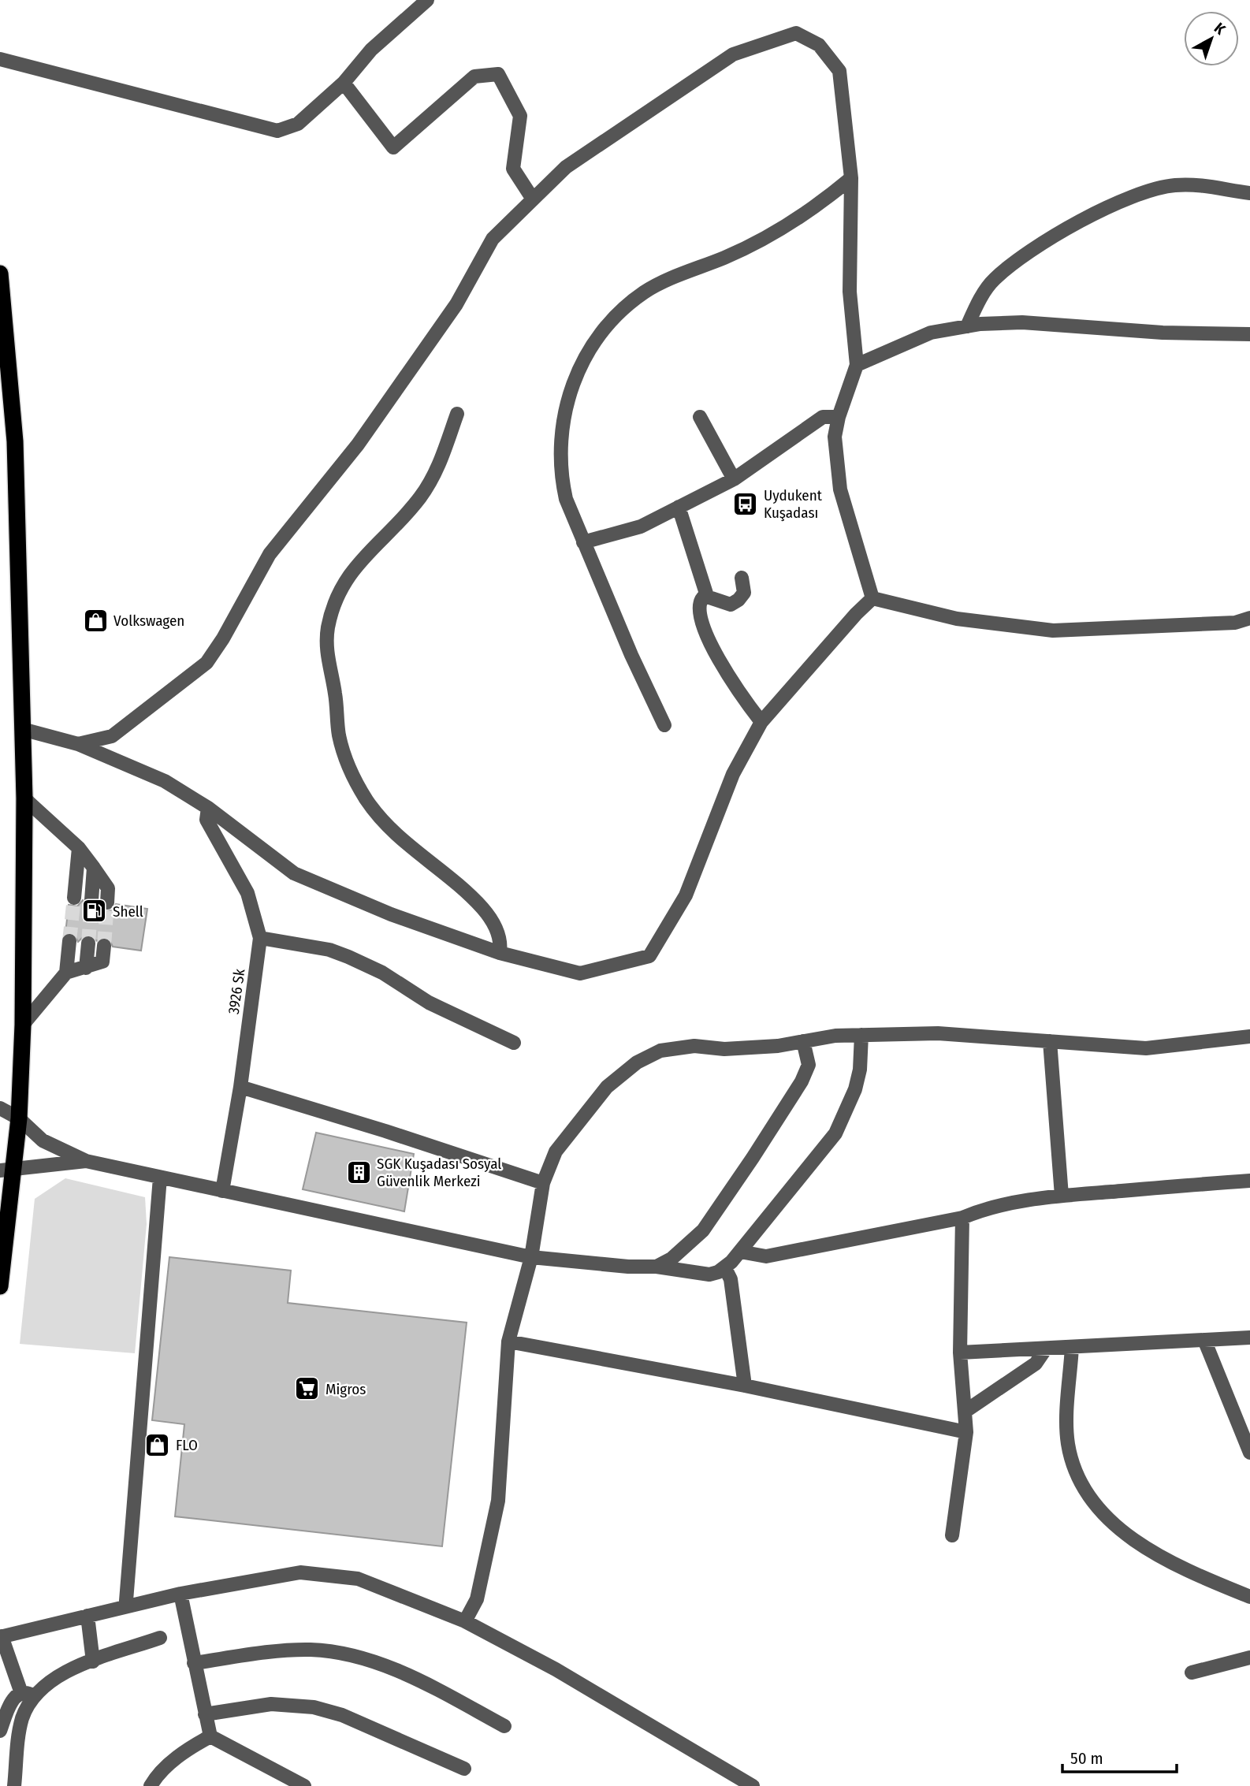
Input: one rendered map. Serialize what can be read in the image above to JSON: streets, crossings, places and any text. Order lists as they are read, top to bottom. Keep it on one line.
{"streets":{"street":["3926 Sk"]},"places":{"bus stop":["Uydukent Kuşadası"],"shop":["Volkswagen","FLO"],"fuel station":["Shell"],"building":["SGK Kuşadası Sosyal Güvenlik Merkezi"],"supermarket":["Migros"]},"scale_bar":"50 m","north":"top right"}
